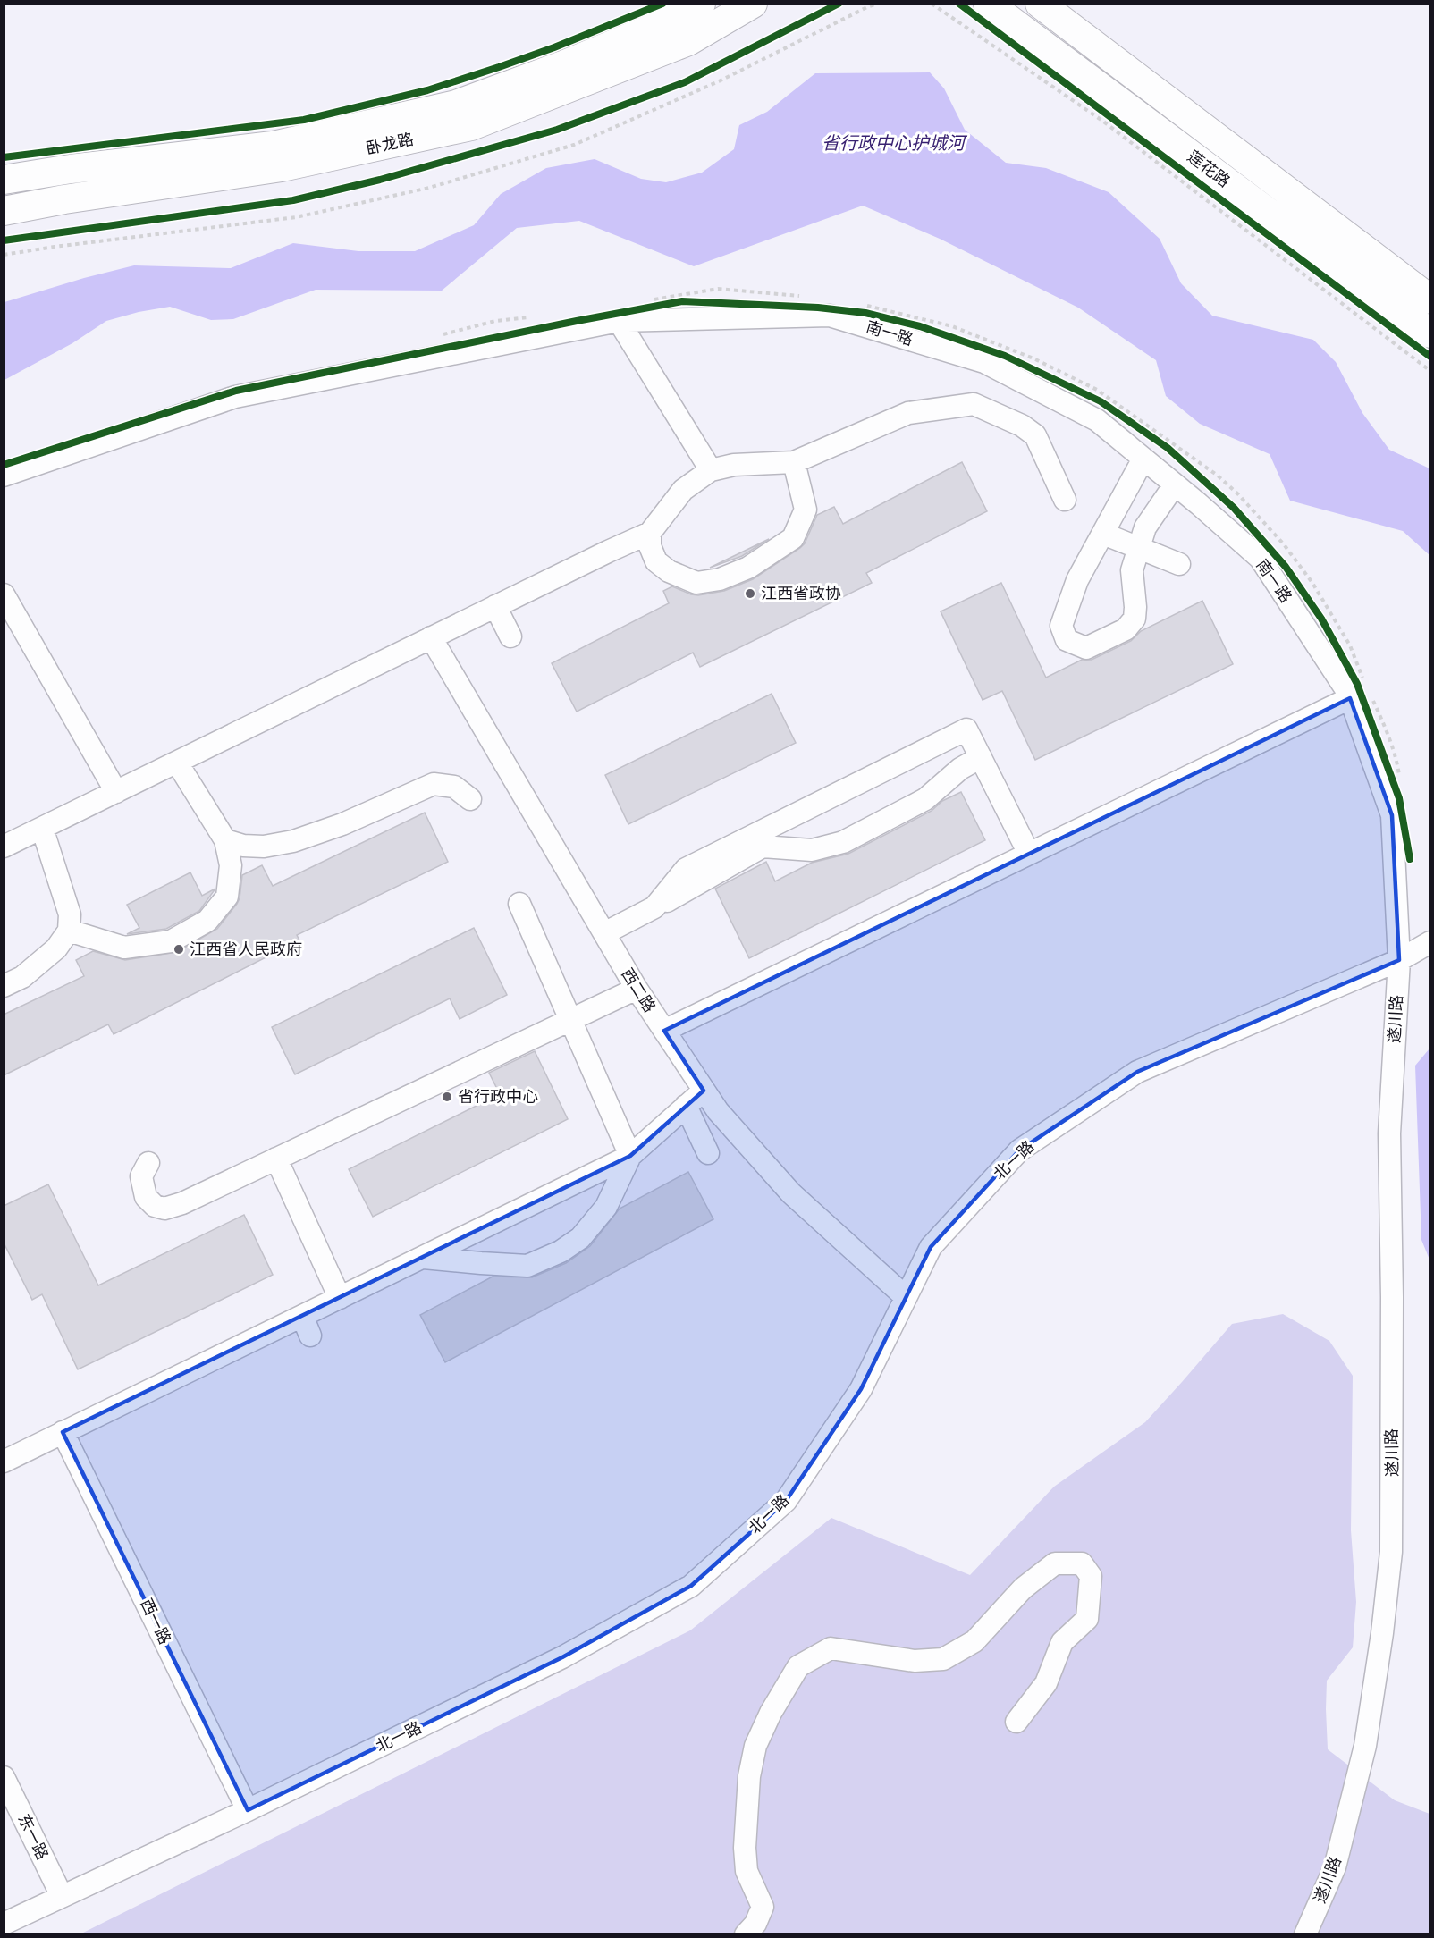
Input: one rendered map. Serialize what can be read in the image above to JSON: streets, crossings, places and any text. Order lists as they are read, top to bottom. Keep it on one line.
{"streets":{"main road":["卧龙路","莲花路"],"street":["南一路","西二路","遂川路","北一路","西一路","东一路"]},"crossings":[["南一路","遂川路"],["南一路","北一路"],["西二路","北一路"],["遂川路","北一路"],["北一路","西一路"],["北一路","东一路"]],"water":["省行政中心护城河"],"places":["江西省政协","江西省人民政府","省行政中心"]}
